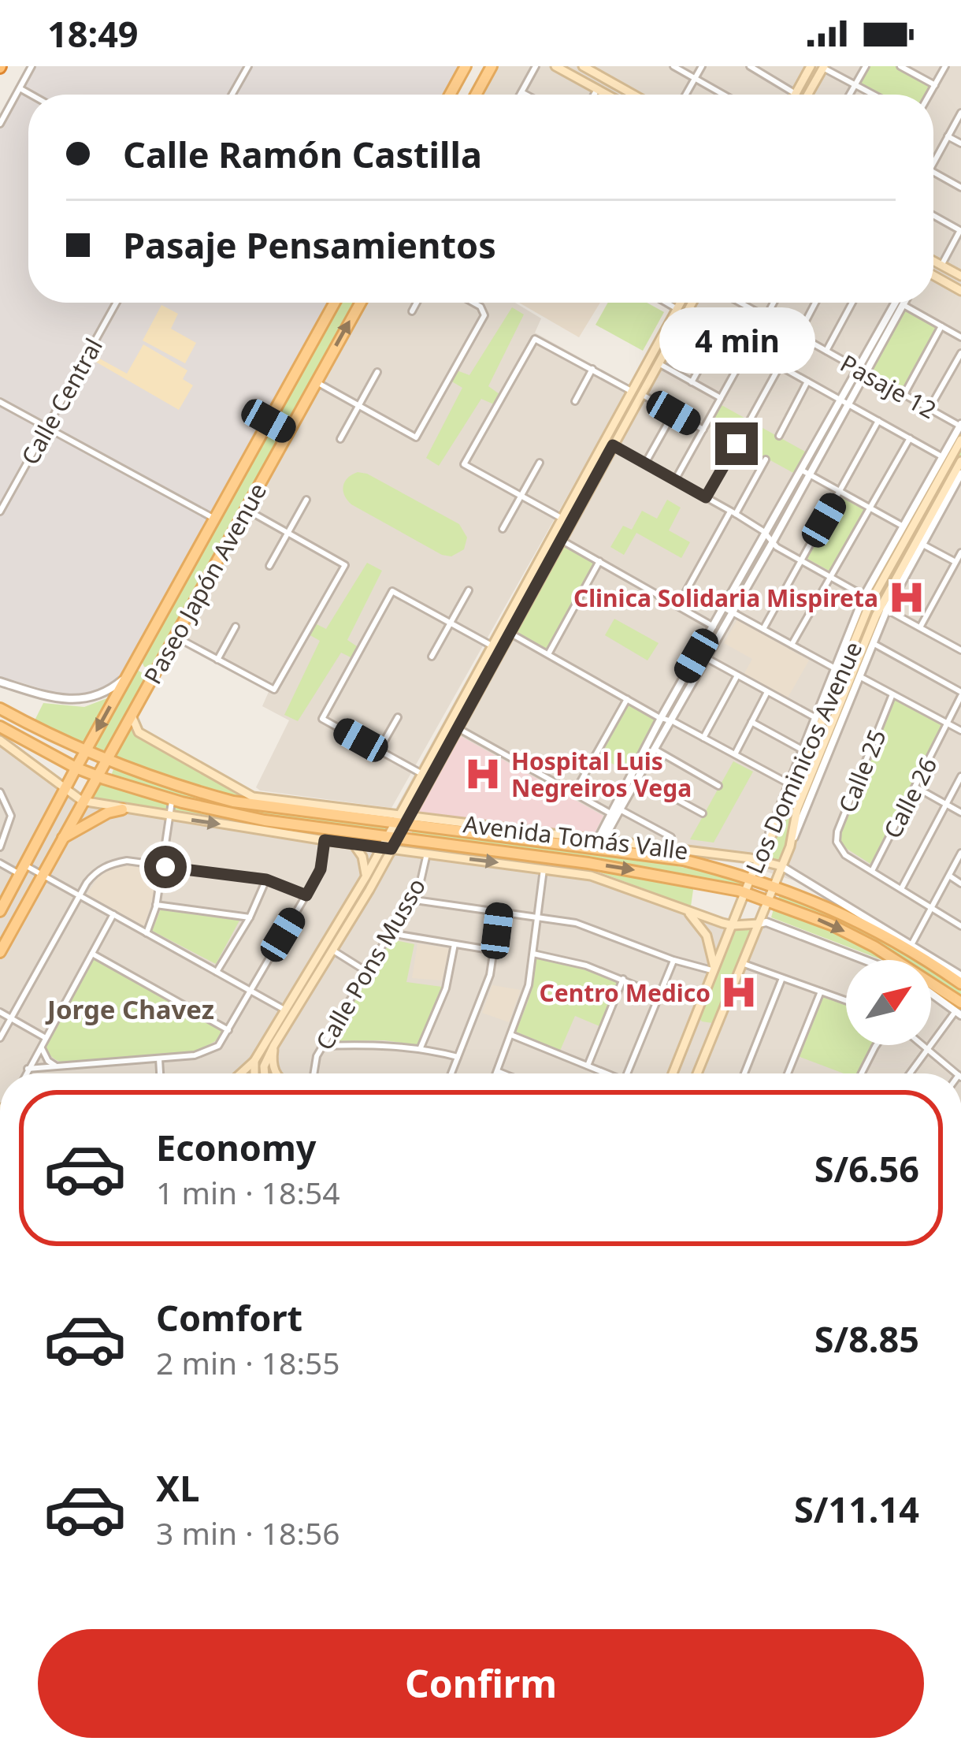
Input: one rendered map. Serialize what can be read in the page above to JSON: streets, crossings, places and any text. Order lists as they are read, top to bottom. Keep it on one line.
{"streets":{"main road":["Paseo Japón Avenue","Los Dominicos Avenue","Avenida Tomás Valle"],"street":["Pasaje 12","Calle Central","Calle 25","Calle 26","Calle Pons Musso"]},"crossings":[["Paseo Japón Avenue","Avenida Tomás Valle"],["Los Dominicos Avenue","Avenida Tomás Valle"],["Calle 25","Calle 26"],["Avenida Tomás Valle","Calle Pons Musso"]],"districts":["Jorge Chavez"],"places":{"hospital":["Clinica Solidaria Mispireta","Hospital Luis Negreiros Vega","Centro Medico"]},"north":"top right","page":{"status":"18:49","banner":["Calle Ramón Castilla","Pasaje Pensamientos"],"bubble":"4 min","list":[{"name":"Economy","note":"1 min · 18:54","value":"S/6.56"},{"name":"Comfort","note":"2 min · 18:55","value":"S/8.85"},{"name":"XL","note":"3 min · 18:56","value":"S/11.14"}],"buttons":"Confirm"}}
